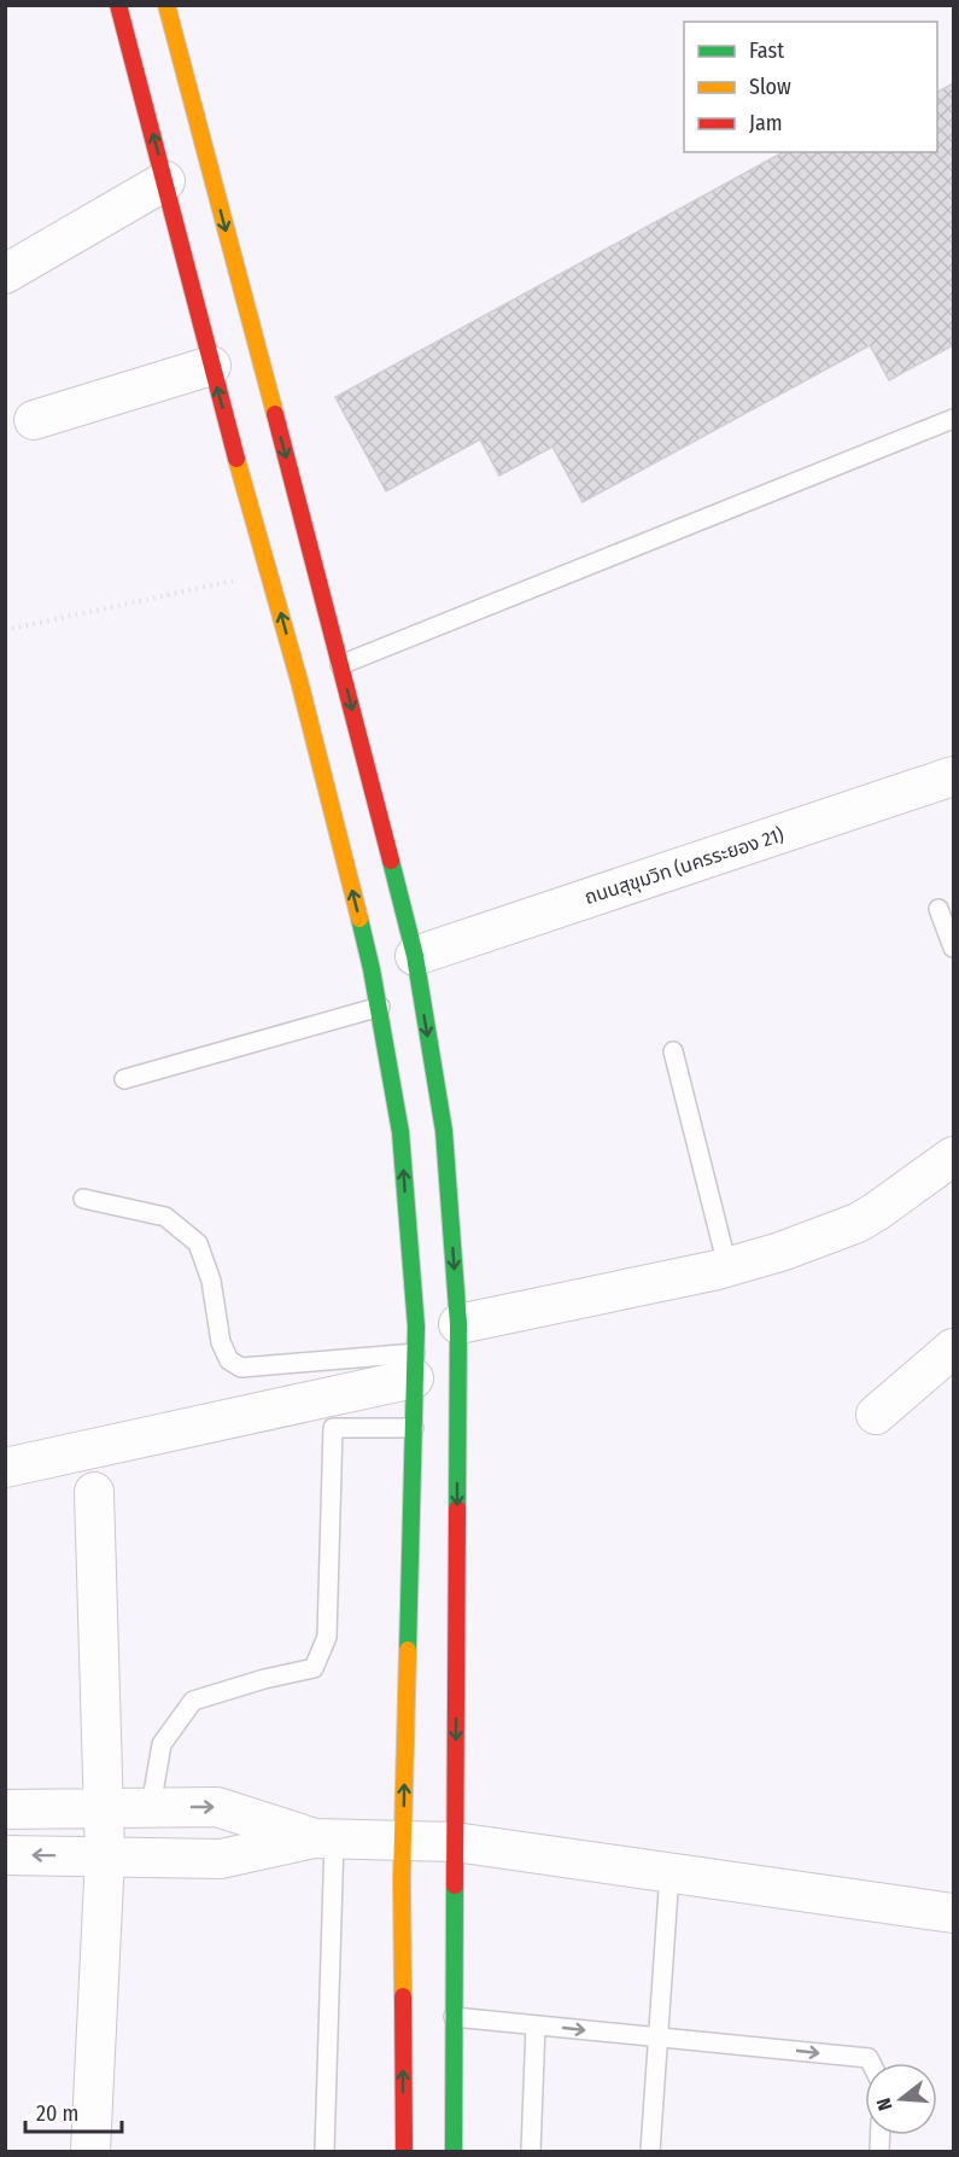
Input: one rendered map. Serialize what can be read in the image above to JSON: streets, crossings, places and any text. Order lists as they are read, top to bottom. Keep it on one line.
{"streets":{"street":["ถนนสุขุมวิท (นครระยอง 21)"]},"legend":["Fast","Slow","Jam"],"scale_bar":"20 m","north":"left"}
